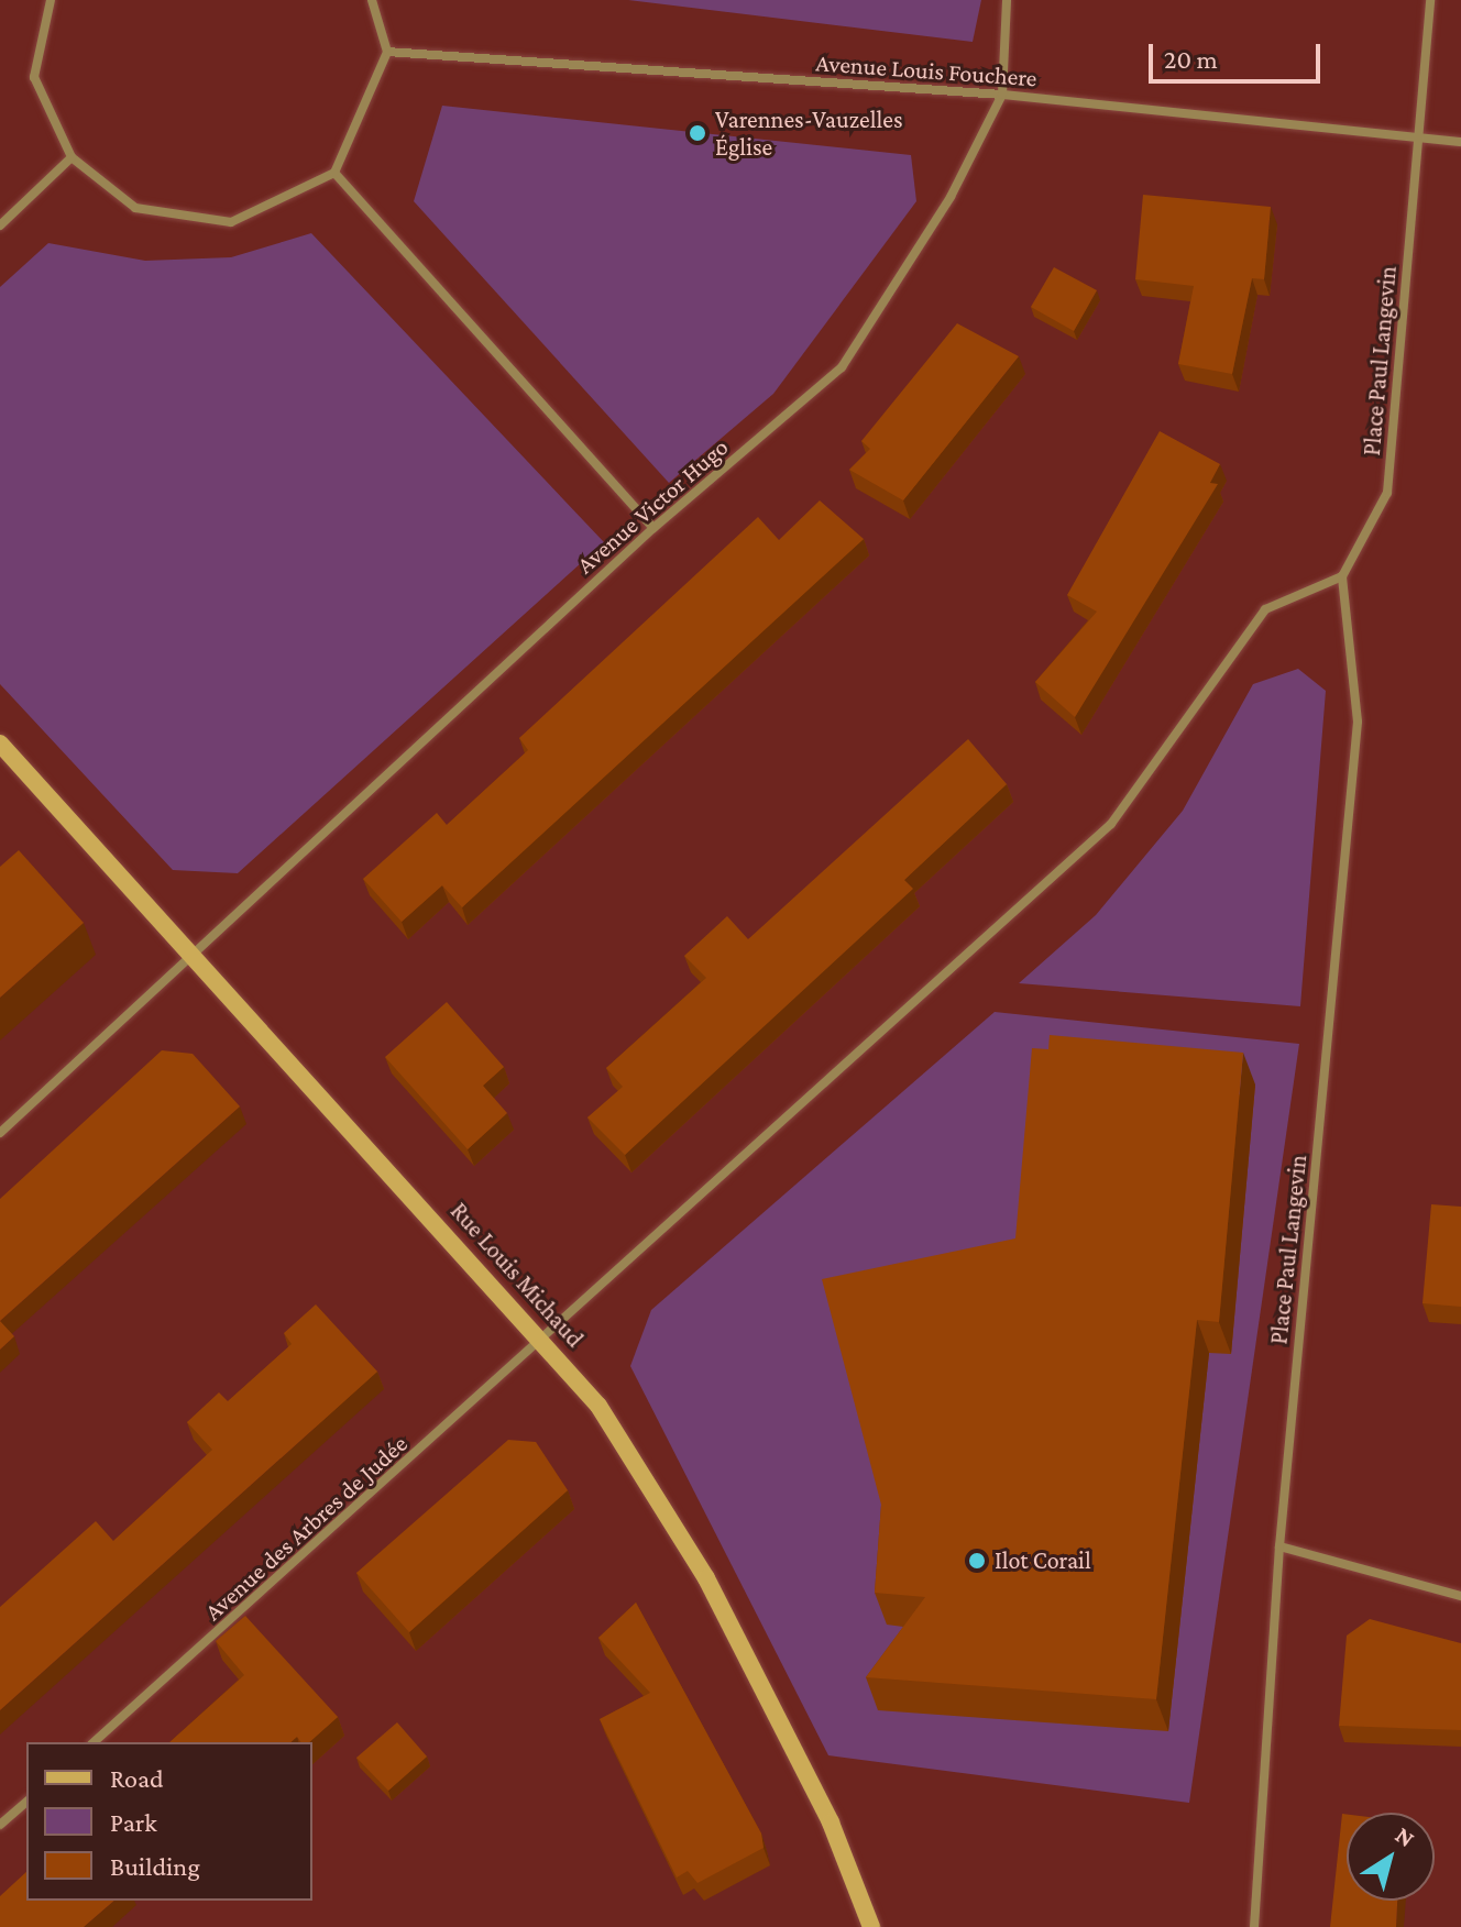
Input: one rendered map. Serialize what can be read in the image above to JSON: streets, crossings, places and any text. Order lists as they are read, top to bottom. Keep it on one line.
{"streets":{"street":["Avenue Louis Fouchere","Place Paul Langevin","Avenue Victor Hugo","Rue Louis Michaud","Avenue des Arbres de Judée"]},"crossings":[["Avenue Louis Fouchere","Place Paul Langevin"],["Avenue Louis Fouchere","Avenue Victor Hugo"],["Avenue Victor Hugo","Rue Louis Michaud"],["Rue Louis Michaud","Avenue des Arbres de Judée"]],"places":["Varennes-Vauzelles Église","Ilot Corail"],"legend":["Road","Park","Building"],"scale_bar":"20 m","north":"top right"}
